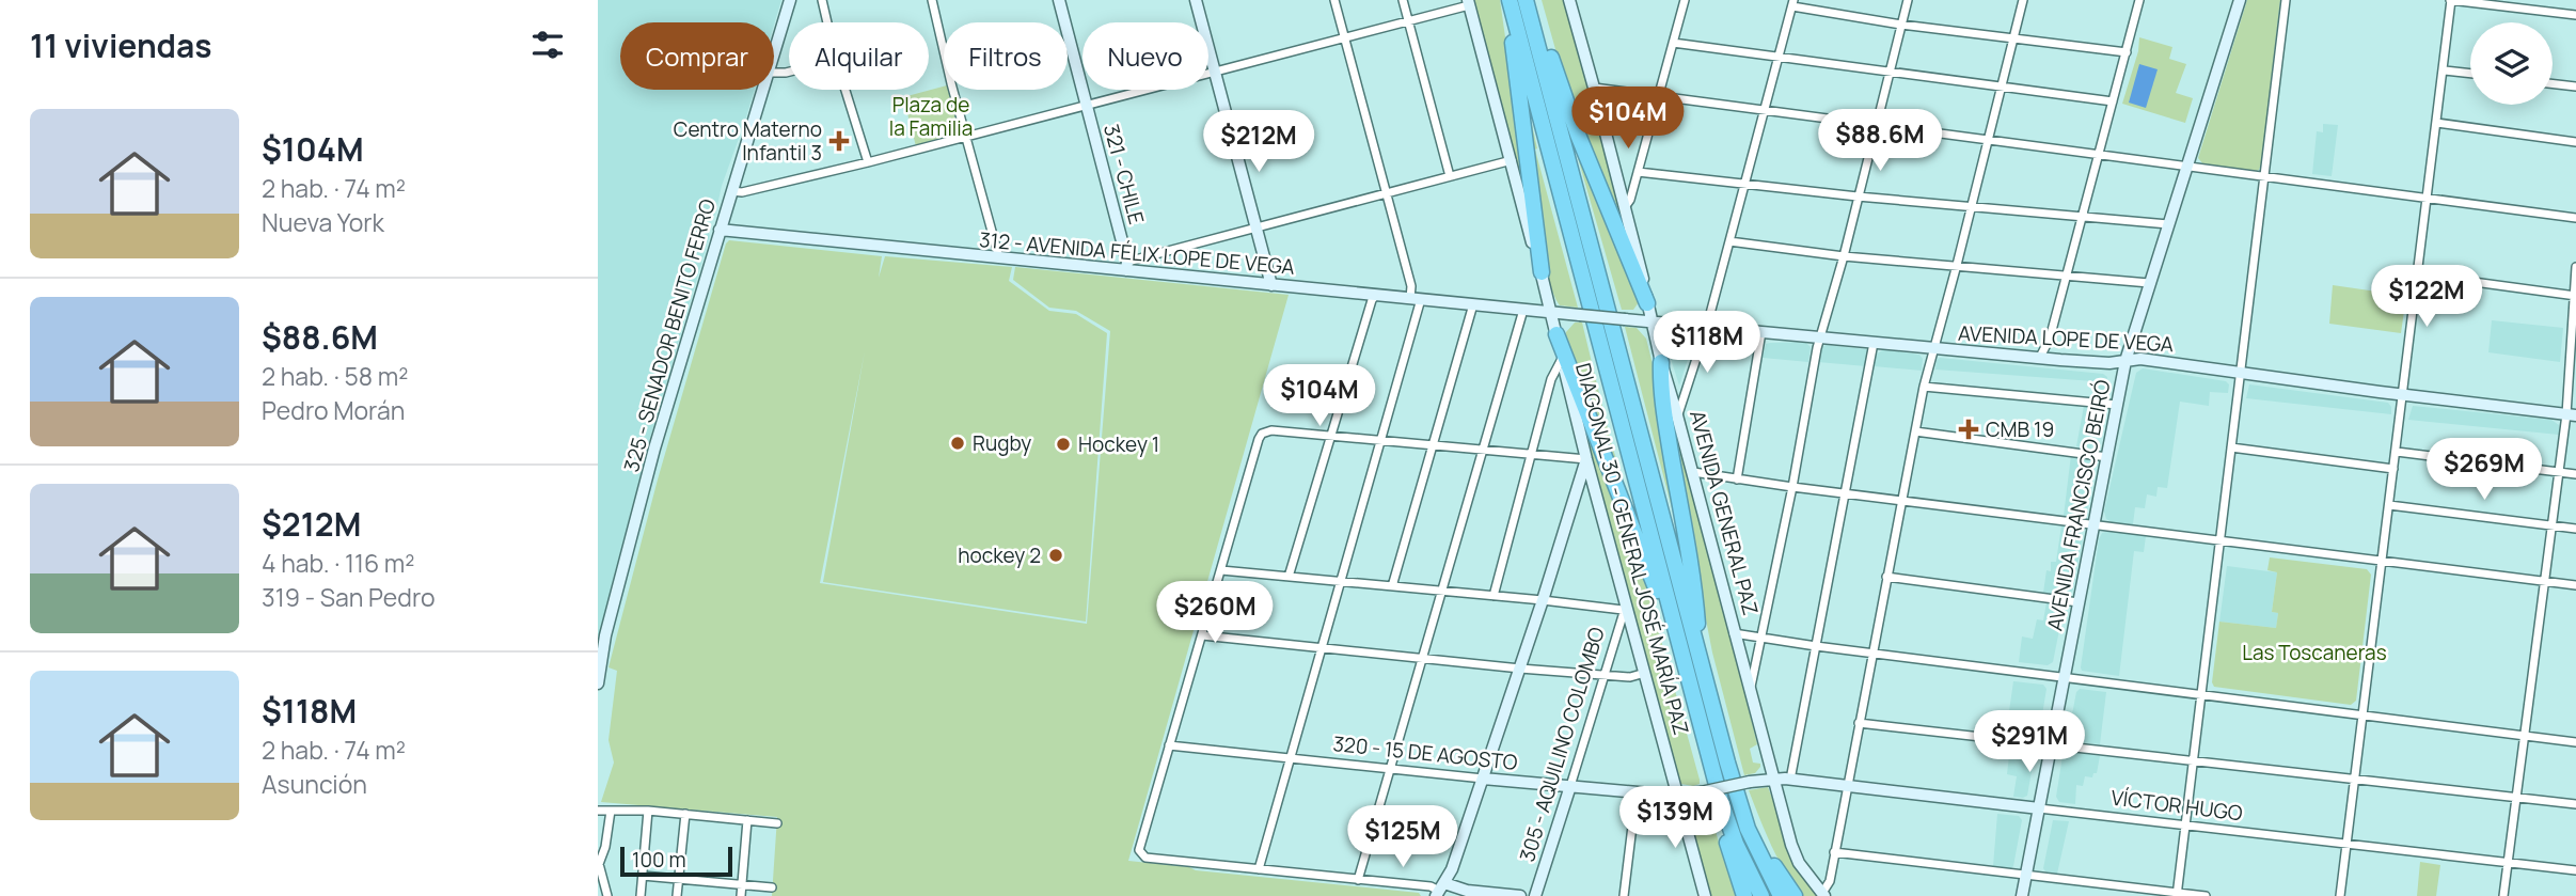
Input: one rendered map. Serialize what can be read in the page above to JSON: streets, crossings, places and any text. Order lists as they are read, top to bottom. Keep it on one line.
{"streets":{"street":["321 - CHILE","312 - AVENIDA FÉLIX LOPE DE VEGA","325 - SENADOR BENITO FERRO","AVENIDA LOPE DE VEGA","AVENIDA FRANCISCO BEIRÓ","AVENIDA GENERAL PAZ","DIAGONAL 30 - GENERAL JOSÉ MARÍA PAZ","305 - AQUILINO COLOMBO","320 - 15 DE AGOSTO","VÍCTOR HUGO"]},"crossings":[["321 - CHILE","312 - AVENIDA FÉLIX LOPE DE VEGA"],["312 - AVENIDA FÉLIX LOPE DE VEGA","325 - SENADOR BENITO FERRO"],["312 - AVENIDA FÉLIX LOPE DE VEGA","AVENIDA LOPE DE VEGA"],["312 - AVENIDA FÉLIX LOPE DE VEGA","DIAGONAL 30 - GENERAL JOSÉ MARÍA PAZ"],["AVENIDA LOPE DE VEGA","AVENIDA FRANCISCO BEIRÓ"],["AVENIDA LOPE DE VEGA","AVENIDA GENERAL PAZ"],["AVENIDA LOPE DE VEGA","DIAGONAL 30 - GENERAL JOSÉ MARÍA PAZ"],["AVENIDA FRANCISCO BEIRÓ","VÍCTOR HUGO"],["AVENIDA GENERAL PAZ","VÍCTOR HUGO"],["DIAGONAL 30 - GENERAL JOSÉ MARÍA PAZ","305 - AQUILINO COLOMBO"],["DIAGONAL 30 - GENERAL JOSÉ MARÍA PAZ","320 - 15 DE AGOSTO"],["305 - AQUILINO COLOMBO","320 - 15 DE AGOSTO"],["320 - 15 DE AGOSTO","VÍCTOR HUGO"]],"parks":["Plaza de la Familia","Las Toscaneras"],"places":{"health":["Centro Materno Infantil 3","CMB 19"],"other":["Rugby","Hockey 1","hockey 2"]},"scale_bar":"100 m","page":{"heading":"11 viviendas","chip":["Comprar","Alquilar","Filtros","Nuevo"],"price":["$104M","$88.6M","$212M","$122M","$118M","$104M","$269M","$260M","$291M","$139M","$125M"],"list":[{"name":"$104M","note":"2 hab. · 74 m² · Nueva York"},{"name":"$88.6M","note":"2 hab. · 58 m² · Pedro Morán"},{"name":"$212M","note":"4 hab. · 116 m² · 319 - San Pedro"},{"name":"$118M","note":"2 hab. · 74 m² · Asunción"}],"scale":"100 m"}}
